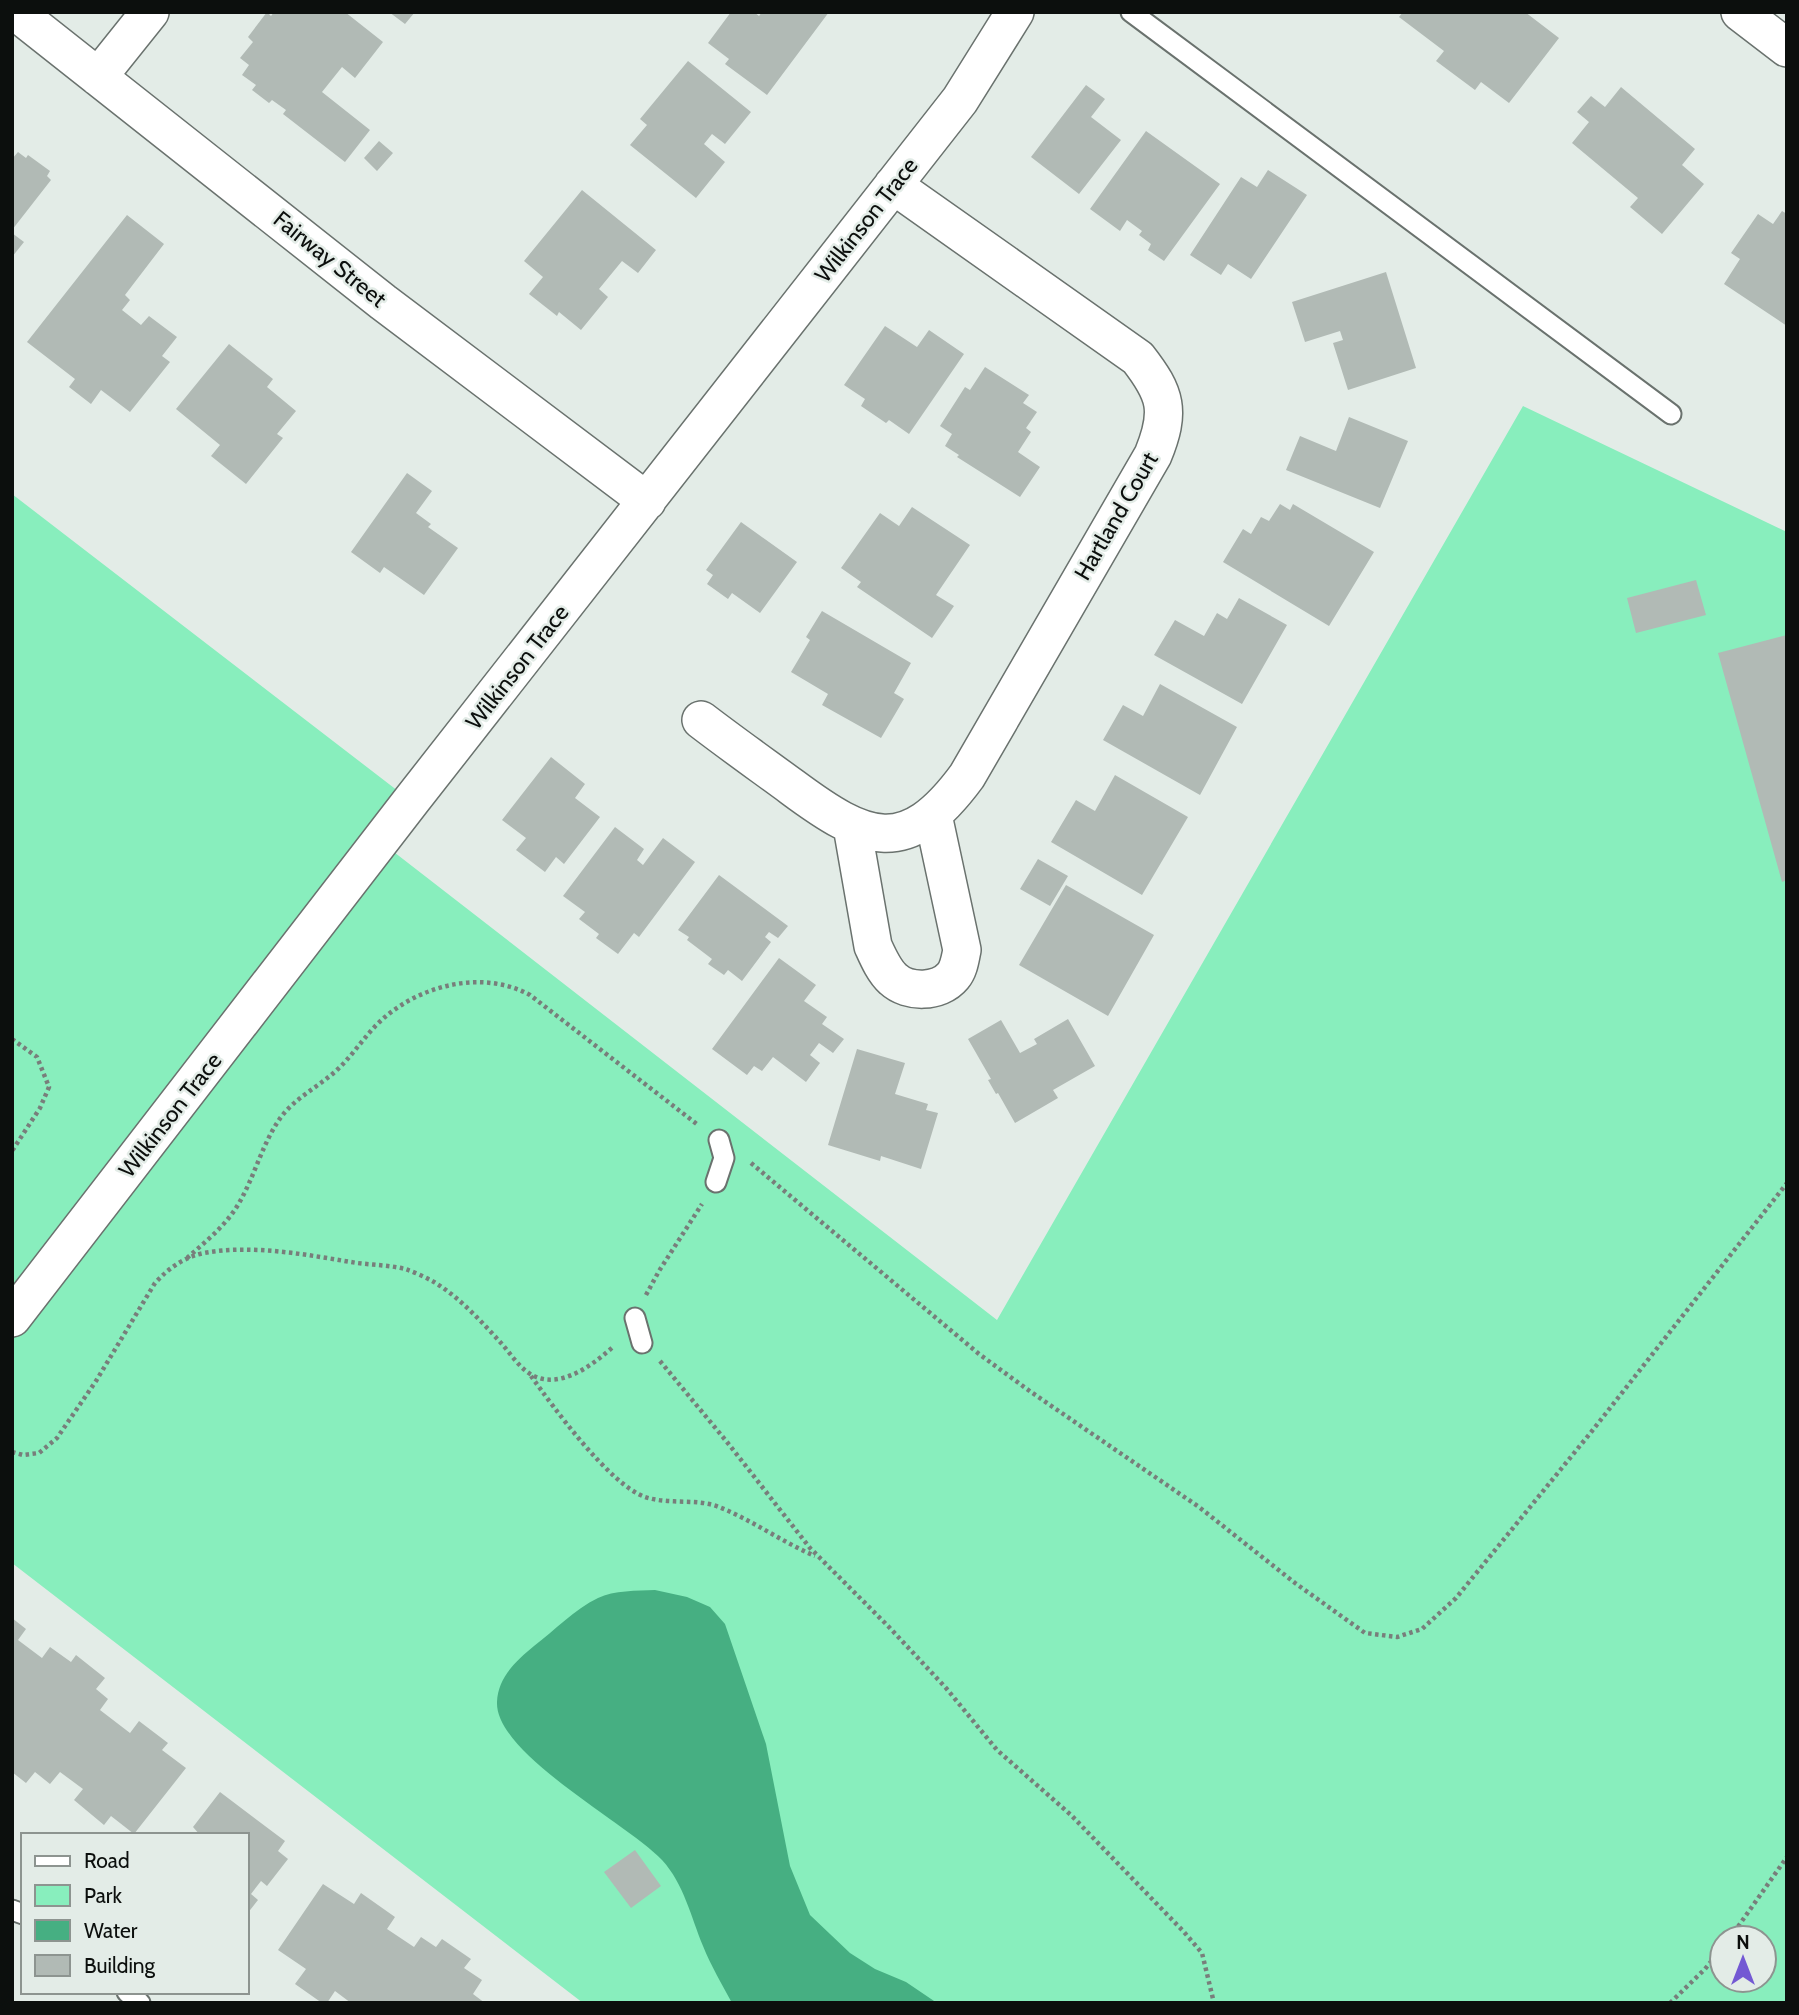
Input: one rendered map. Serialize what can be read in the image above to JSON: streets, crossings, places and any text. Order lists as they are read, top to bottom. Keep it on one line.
{"streets":{"street":["Wilkinson Trace","Fairway Street","Hartland Court"]},"crossings":[["Wilkinson Trace","Fairway Street"],["Wilkinson Trace","Hartland Court"]],"legend":["Road","Park","Water","Building"],"north":"top"}
